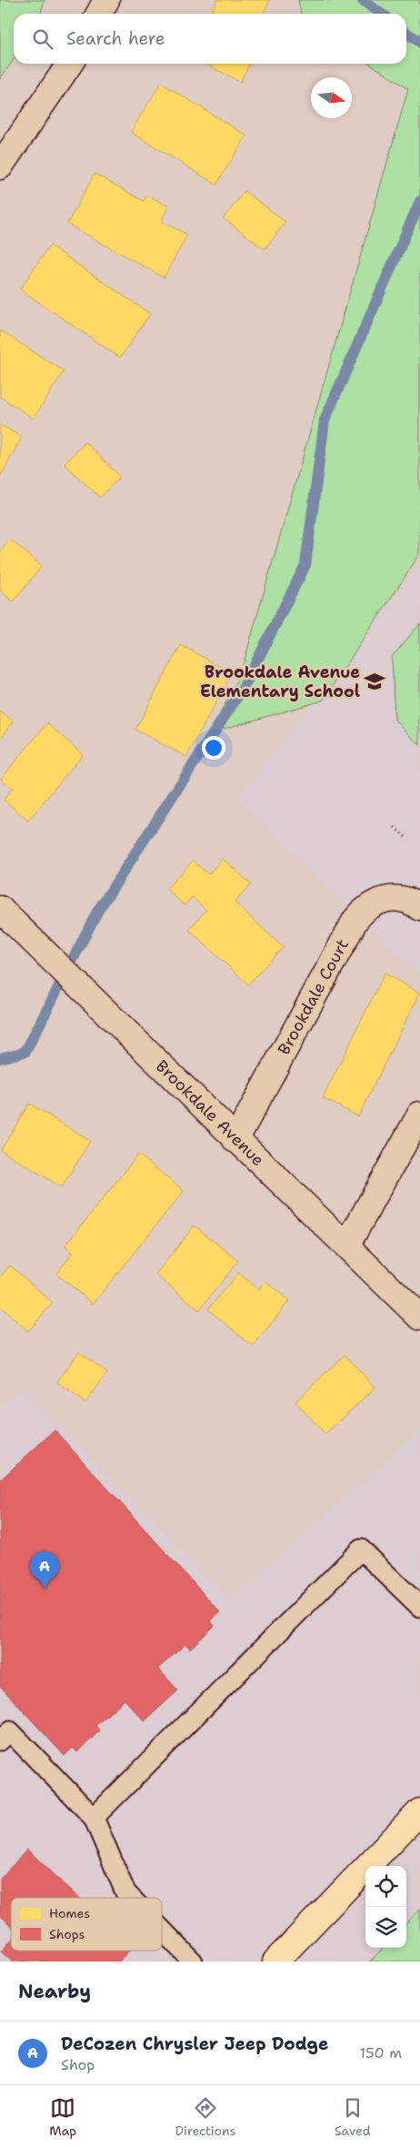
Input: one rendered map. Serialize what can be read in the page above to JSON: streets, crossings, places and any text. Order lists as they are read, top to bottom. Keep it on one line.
{"streets":{"street":["Brookdale Court","Brookdale Avenue"]},"crossings":[["Brookdale Court","Brookdale Avenue"]],"places":{"school or university":["Brookdale Avenue Elementary School"]},"legend":["Homes","Shops"],"north":"right","page":{"search":"Search here","pins":"A","heading":"Nearby","list":[{"mark":"A","name":"DeCozen Chrysler Jeep Dodge","note":"Shop","value":"150 m"}],"nav":["Map","Directions","Saved"]}}
